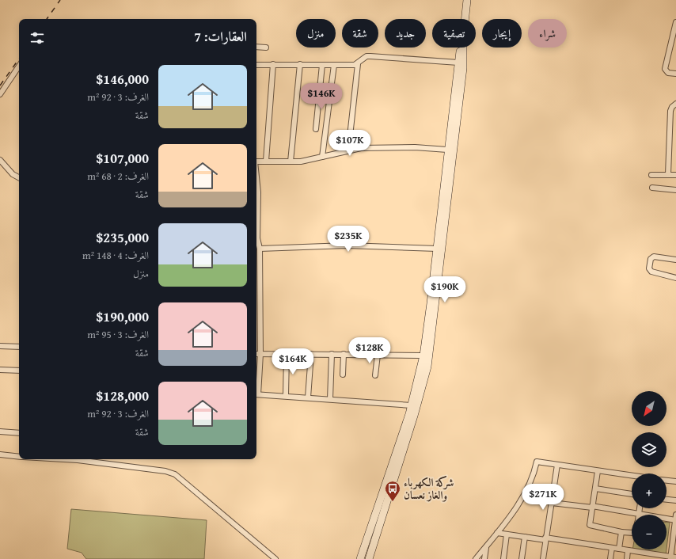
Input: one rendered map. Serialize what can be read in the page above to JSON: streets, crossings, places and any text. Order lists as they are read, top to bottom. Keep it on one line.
{"places":{"bus stop":["شركة الكهرباء والغاز نعسان"]},"north":"bottom left","page":{"chip":["شراء","إيجار","تصفية","جديد","شقة","منزل"],"heading":"العقارات: 7","list":[{"name":"$146,000","note":"الغرف: 3 · 92 m² · شقة"},{"name":"$107,000","note":"الغرف: 2 · 68 m² · شقة"},{"name":"$235,000","note":"الغرف: 4 · 148 m² · منزل"},{"name":"$190,000","note":"الغرف: 3 · 95 m² · شقة"},{"name":"$128,000","note":"الغرف: 3 · 92 m² · شقة"}],"price":["$146K","$107K","$235K","$190K","$128K","$164K","$271K"],"map_buttons":["+","−"]}}
